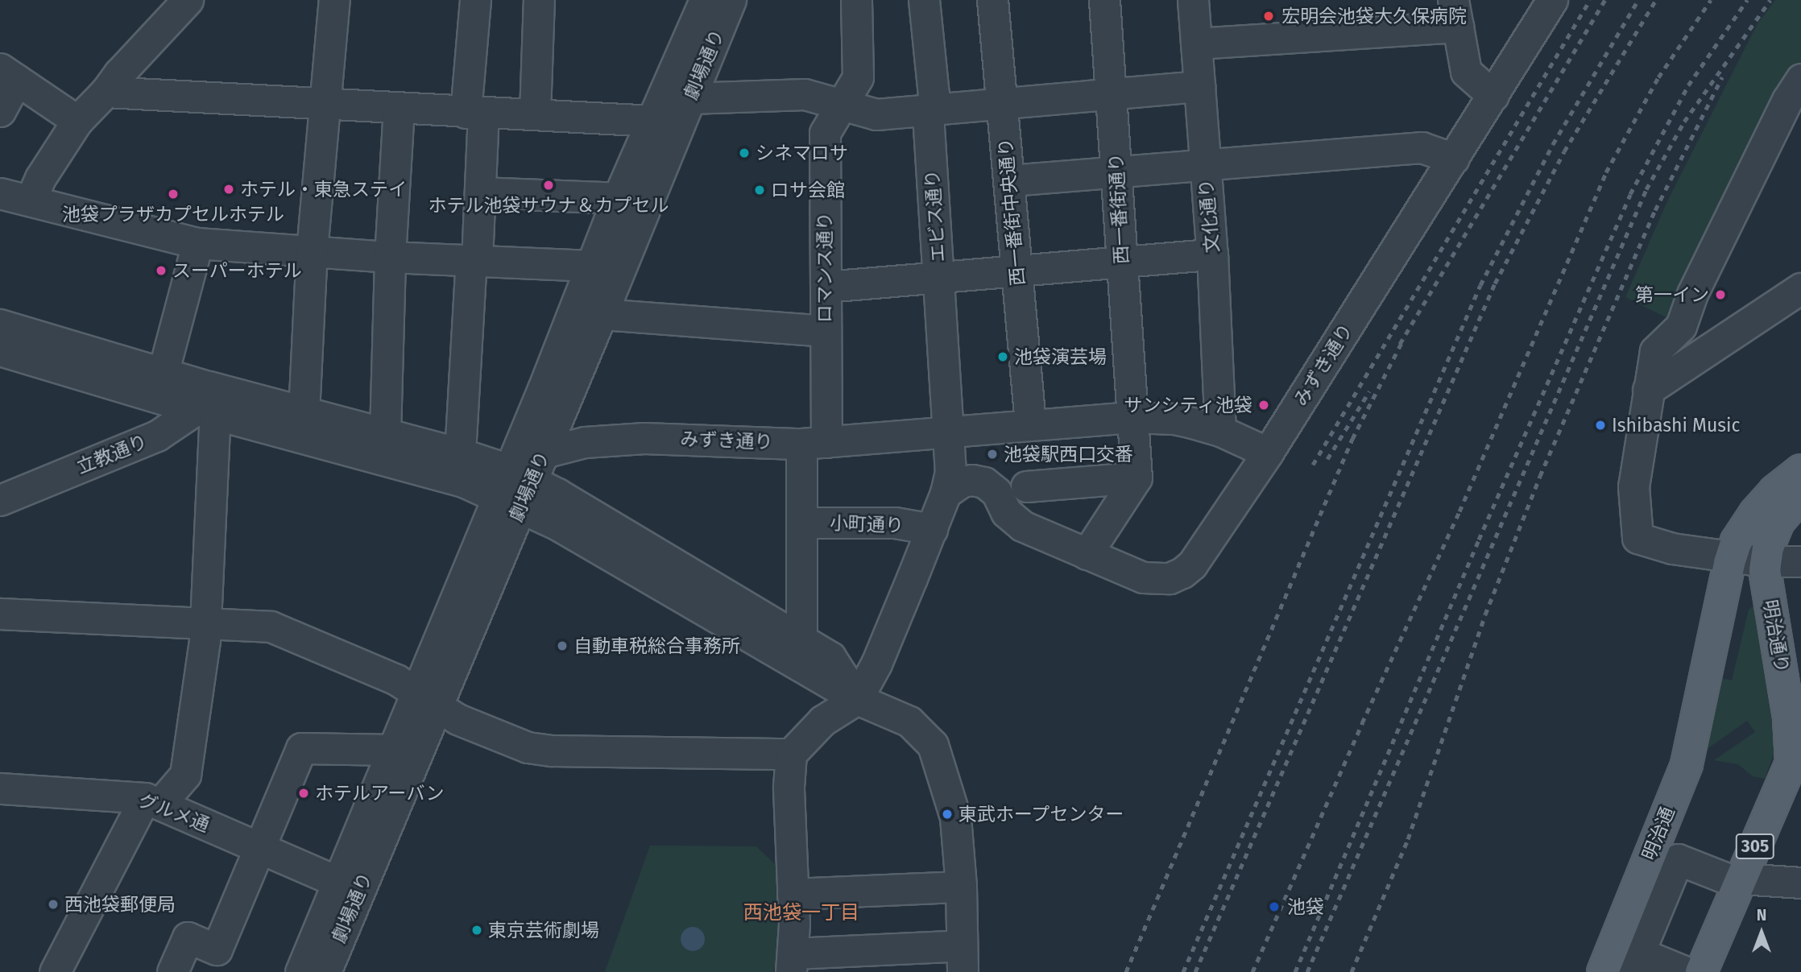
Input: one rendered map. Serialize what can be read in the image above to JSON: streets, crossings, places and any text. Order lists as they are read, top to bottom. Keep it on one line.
{"streets":{"main road":["明治通り","明治通","305"],"street":["劇場通り","西一番街通り","西一番街中央通り","エビス通り","文化通り","ロマンス通り","みずき通り","立教通り","小町通り","グルメ通"]},"crossings":[["劇場通り","みずき通り"],["劇場通り","グルメ通"],["西一番街通り","みずき通り"],["西一番街中央通り","みずき通り"],["エビス通り","みずき通り"],["文化通り","みずき通り"],["ロマンス通り","みずき通り"]],"districts":["西池袋一丁目"],"places":["宏明会池袋大久保病院","シネマロサ","ホテル池袋サウナ＆カプセル","ホテル・東急ステイ","ロサ会館","池袋プラザカプセルホテル","スーパーホテル","第一イン","池袋演芸場","サンシティ池袋","Ishibashi Music","池袋駅西口交番","自動車税総合事務所","ホテルアーバン","東武ホープセンター","西池袋郵便局","池袋","東京芸術劇場"],"north":"top"}
